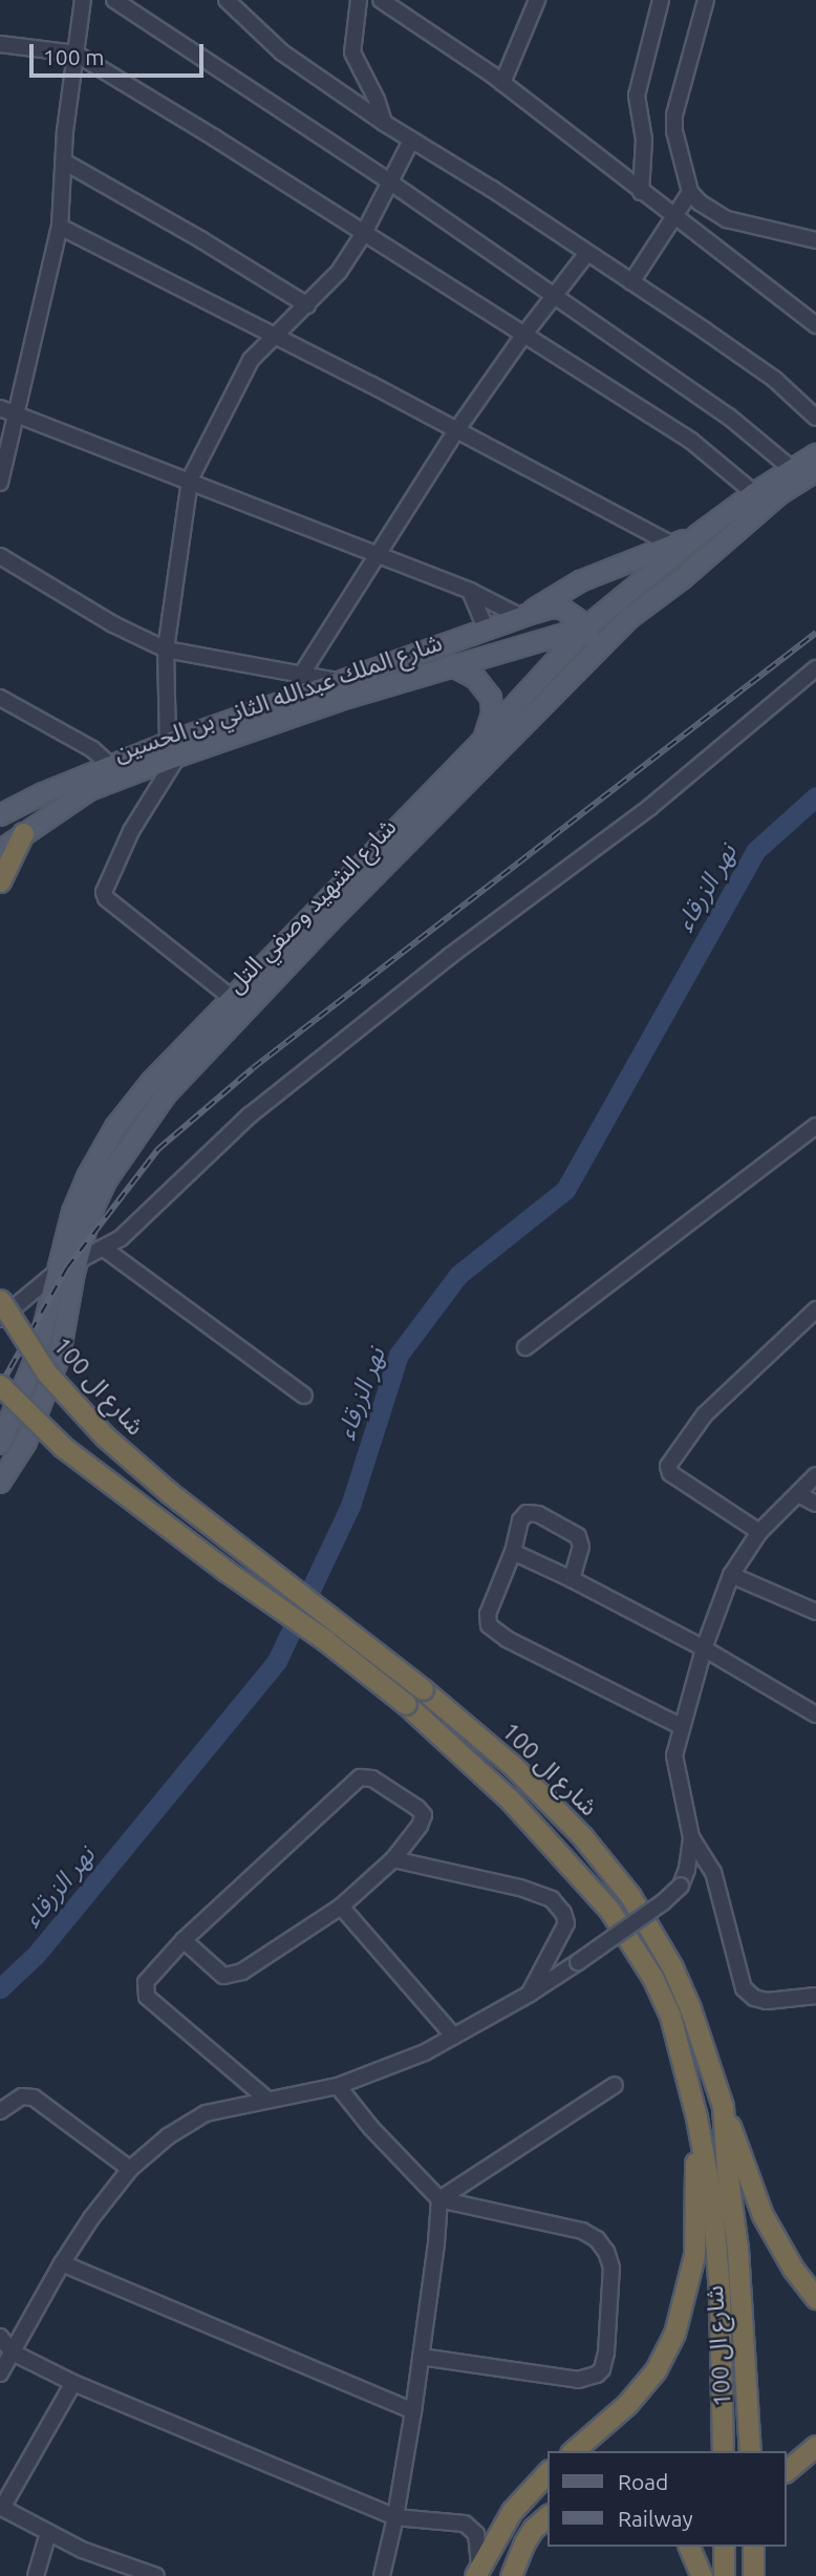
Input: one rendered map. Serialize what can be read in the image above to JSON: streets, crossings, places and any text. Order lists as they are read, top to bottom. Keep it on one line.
{"streets":{"highway":["شارع ال 100"],"main road":["شارع الملك عبدالله الثاني بن الحسين","شارع الشهيد وصفي التل"]},"crossings":[["شارع الملك عبدالله الثاني بن الحسين","شارع الشهيد وصفي التل"]],"water":["نهر الزرقاء"],"legend":["Road","Railway"],"scale_bar":"100 m"}
